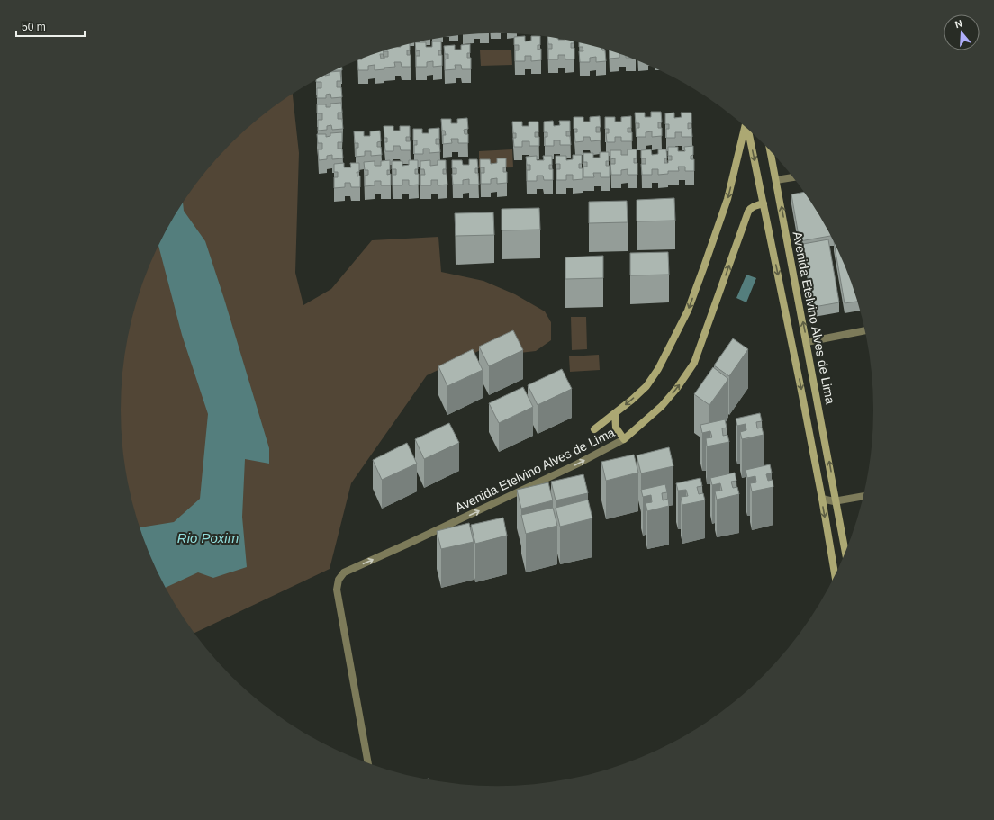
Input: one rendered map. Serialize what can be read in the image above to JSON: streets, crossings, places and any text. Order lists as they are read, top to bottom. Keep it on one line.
{"streets":{"main road":["Avenida Etelvino Alves de Lima"]},"water":["Rio Poxim"],"scale_bar":"50 m","north":"top"}
